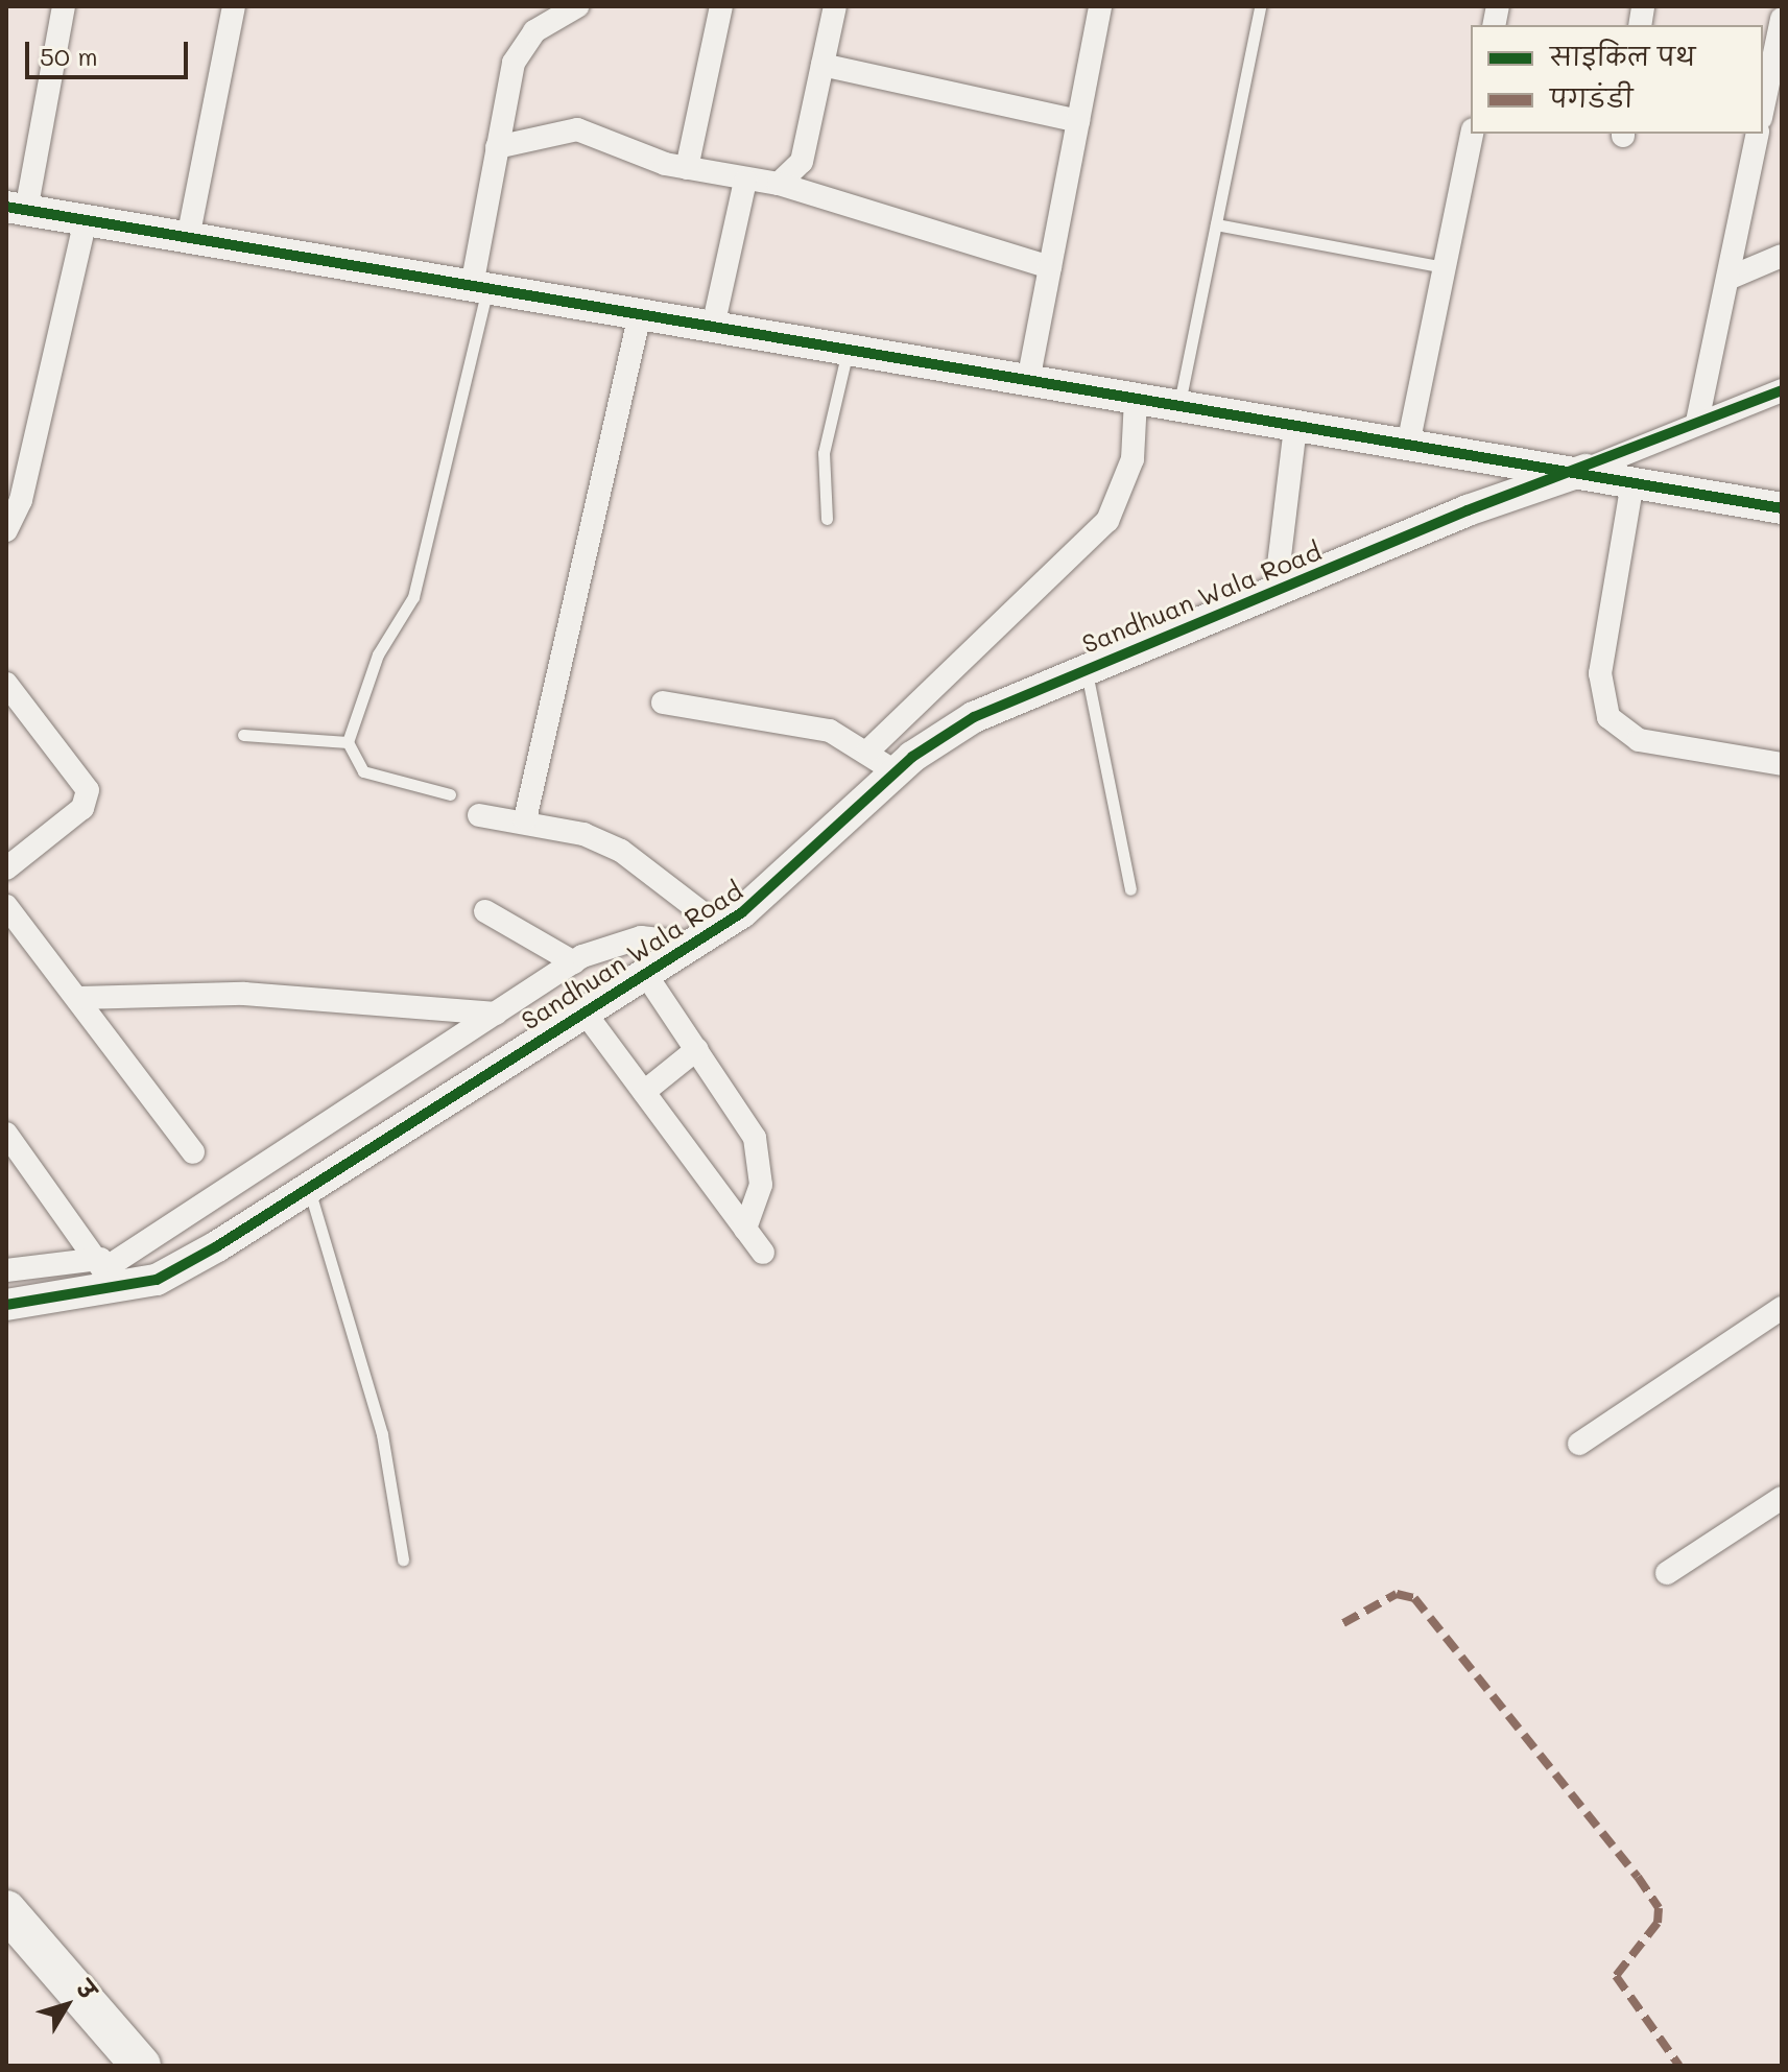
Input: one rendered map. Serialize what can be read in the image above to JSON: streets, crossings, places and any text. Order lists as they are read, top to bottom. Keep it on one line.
{"streets":{"street":["Sandhuan Wala Road"]},"legend":["साइकिल पथ","पगडंडी"],"scale_bar":"50 m","north":"top right"}
